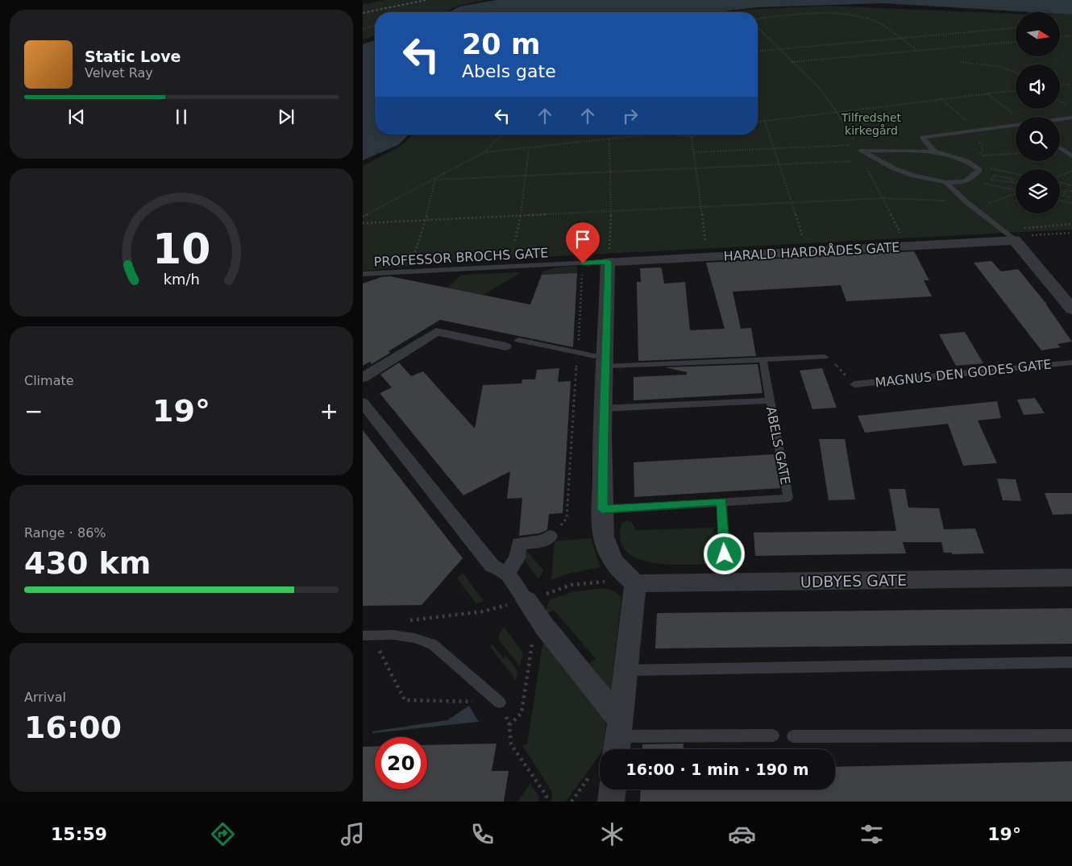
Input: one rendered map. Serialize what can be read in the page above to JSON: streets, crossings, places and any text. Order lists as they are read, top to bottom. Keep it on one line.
{"streets":{"street":["HARALD HARDRÅDES GATE","UDBYES GATE"],"lane":["PROFESSOR BROCHS GATE","MAGNUS DEN GODES GATE","ABELS GATE"]},"crossings":[["HARALD HARDRÅDES GATE","PROFESSOR BROCHS GATE"]],"parks":["Tilfredshet kirkegård"],"north":"right","page":{"turn":["20 m","Abels gate"],"song":["Static Love","Velvet Ray"],"tile":["Climate",["Range · 86%","430 km"],["Arrival","16:00"]],"heat":["−","19°","+"],"limit":"20","trip":"16:00 · 1 min · 190 m","tabs":["15:59","19°"],"gauge":["10","km/h"]}}
